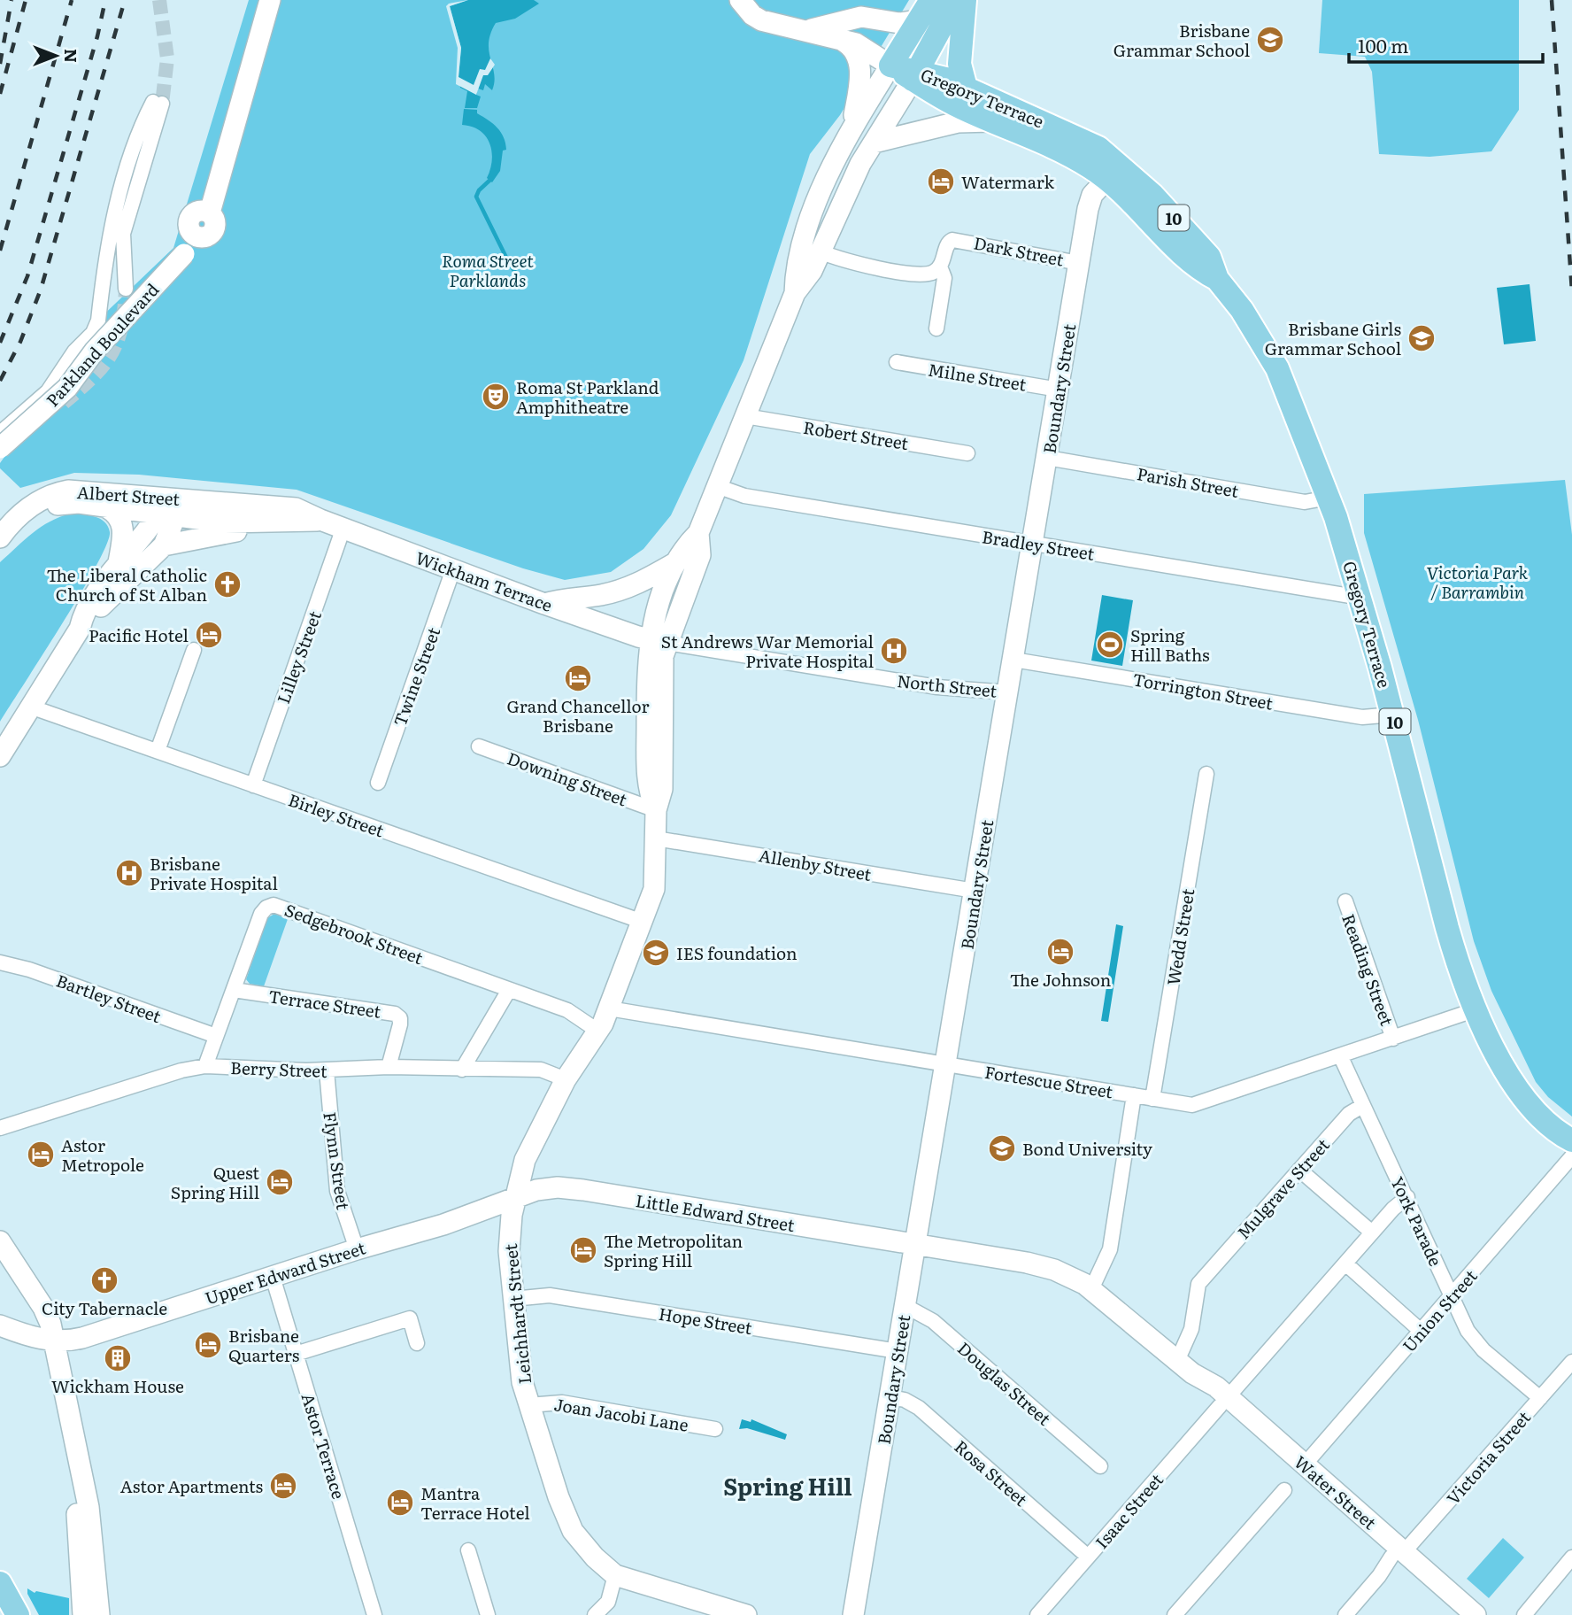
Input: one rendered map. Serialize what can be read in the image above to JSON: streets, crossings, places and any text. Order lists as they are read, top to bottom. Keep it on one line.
{"streets":{"main road":["Gregory Terrace","10","Parkland Boulevard","Boundary Street","Albert Street","Wickham Terrace","Little Edward Street","Upper Edward Street","Leichhardt Street","Water Street"],"street":["Dark Street","Milne Street","Robert Street","Parish Street","Bradley Street","Lilley Street","Twine Street","North Street","Torrington Street","Downing Street","Birley Street","Allenby Street","Sedgebrook Street","Wedd Street","Reading Street","Bartley Street","Terrace Street","Berry Street","Fortescue Street","Flynn Street","Mulgrave Street","York Parade","Union Street","Hope Street","Douglas Street","Joan Jacobi Lane","Astor Terrace","Victoria Street","Rosa Street","Isaac Street"]},"crossings":[["Gregory Terrace","Boundary Street"],["Gregory Terrace","Parish Street"],["Gregory Terrace","Bradley Street"],["Gregory Terrace","Torrington Street"],["Gregory Terrace","Fortescue Street"],["Dark Street","Boundary Street"],["Milne Street","Boundary Street"],["Boundary Street","Parish Street"],["Boundary Street","Bradley Street"],["Boundary Street","North Street"],["Boundary Street","Torrington Street"],["Boundary Street","Allenby Street"],["Boundary Street","Fortescue Street"],["Boundary Street","Little Edward Street"],["Boundary Street","Hope Street"],["Boundary Street","Douglas Street"],["Boundary Street","Rosa Street"],["Boundary Street","Water Street"],["Albert Street","Wickham Terrace"],["Wickham Terrace","Lilley Street"],["Wickham Terrace","Twine Street"],["Wickham Terrace","North Street"],["Wickham Terrace","Leichhardt Street"],["Lilley Street","Birley Street"],["North Street","Leichhardt Street"],["Downing Street","Leichhardt Street"],["Birley Street","Leichhardt Street"],["Allenby Street","Leichhardt Street"],["Sedgebrook Street","Bartley Street"],["Sedgebrook Street","Terrace Street"],["Sedgebrook Street","Berry Street"],["Sedgebrook Street","Leichhardt Street"],["Wedd Street","Fortescue Street"],["Reading Street","Fortescue Street"],["Terrace Street","Berry Street"],["Berry Street","Flynn Street"],["Berry Street","Leichhardt Street"],["Fortescue Street","York Parade"],["Fortescue Street","Leichhardt Street"],["Flynn Street","Upper Edward Street"],["Mulgrave Street","York Parade"],["Mulgrave Street","Water Street"],["Little Edward Street","Upper Edward Street"],["Little Edward Street","Leichhardt Street"],["Little Edward Street","Water Street"],["York Parade","Union Street"],["York Parade","Victoria Street"],["York Parade","Isaac Street"],["Upper Edward Street","Leichhardt Street"],["Upper Edward Street","Astor Terrace"],["Union Street","Water Street"],["Leichhardt Street","Hope Street"],["Leichhardt Street","Joan Jacobi Lane"],["Victoria Street","Water Street"],["Rosa Street","Isaac Street"],["Water Street","Isaac Street"]],"districts":["Spring Hill"],"parks":["Roma Street Parklands","Victoria Park / Barrambin"],"places":{"school or university":["Brisbane Grammar School","Brisbane Girls Grammar School","IES foundation","Bond University"],"hotel":["Watermark","Pacific Hotel","Grand Chancellor Brisbane","The Johnson","Astor Metropole","Quest Spring Hill","The Metropolitan Spring Hill","Brisbane Quarters","Astor Apartments","Mantra Terrace Hotel"],"theatre":["Roma St Parkland Amphitheatre"],"church":["The Liberal Catholic Church of St Alban","City Tabernacle"],"sports":["Spring Hill Baths"],"hospital":["St Andrews War Memorial Private Hospital","Brisbane Private Hospital"],"building":["Wickham House"]},"scale_bar":"100 m","north":"right"}
